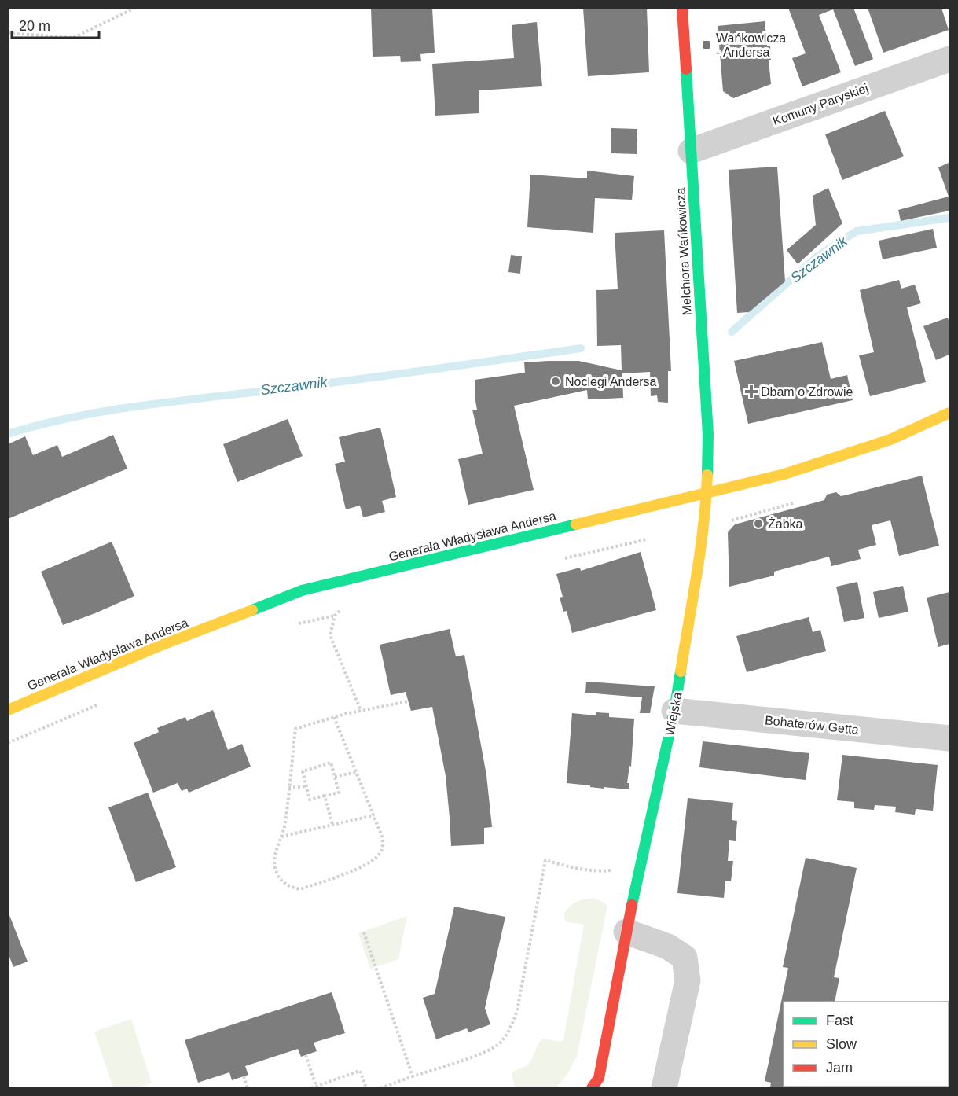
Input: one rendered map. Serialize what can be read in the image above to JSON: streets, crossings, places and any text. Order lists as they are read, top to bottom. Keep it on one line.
{"streets":{"street":["Komuny Paryskiej","Melchiora Wańkowicza","Generała Władysława Andersa","Wiejska","Bohaterów Getta"]},"crossings":[["Komuny Paryskiej","Melchiora Wańkowicza"],["Melchiora Wańkowicza","Generała Władysława Andersa"],["Melchiora Wańkowicza","Wiejska"],["Generała Władysława Andersa","Wiejska"],["Wiejska","Bohaterów Getta"]],"water":["Szczawnik"],"places":{"transit":["Wańkowicza - Andersa"],"other":["Noclegi Andersa","Żabka"],"health":["Dbam o Zdrowie"]},"legend":["Fast","Slow","Jam"],"scale_bar":"20 m"}
